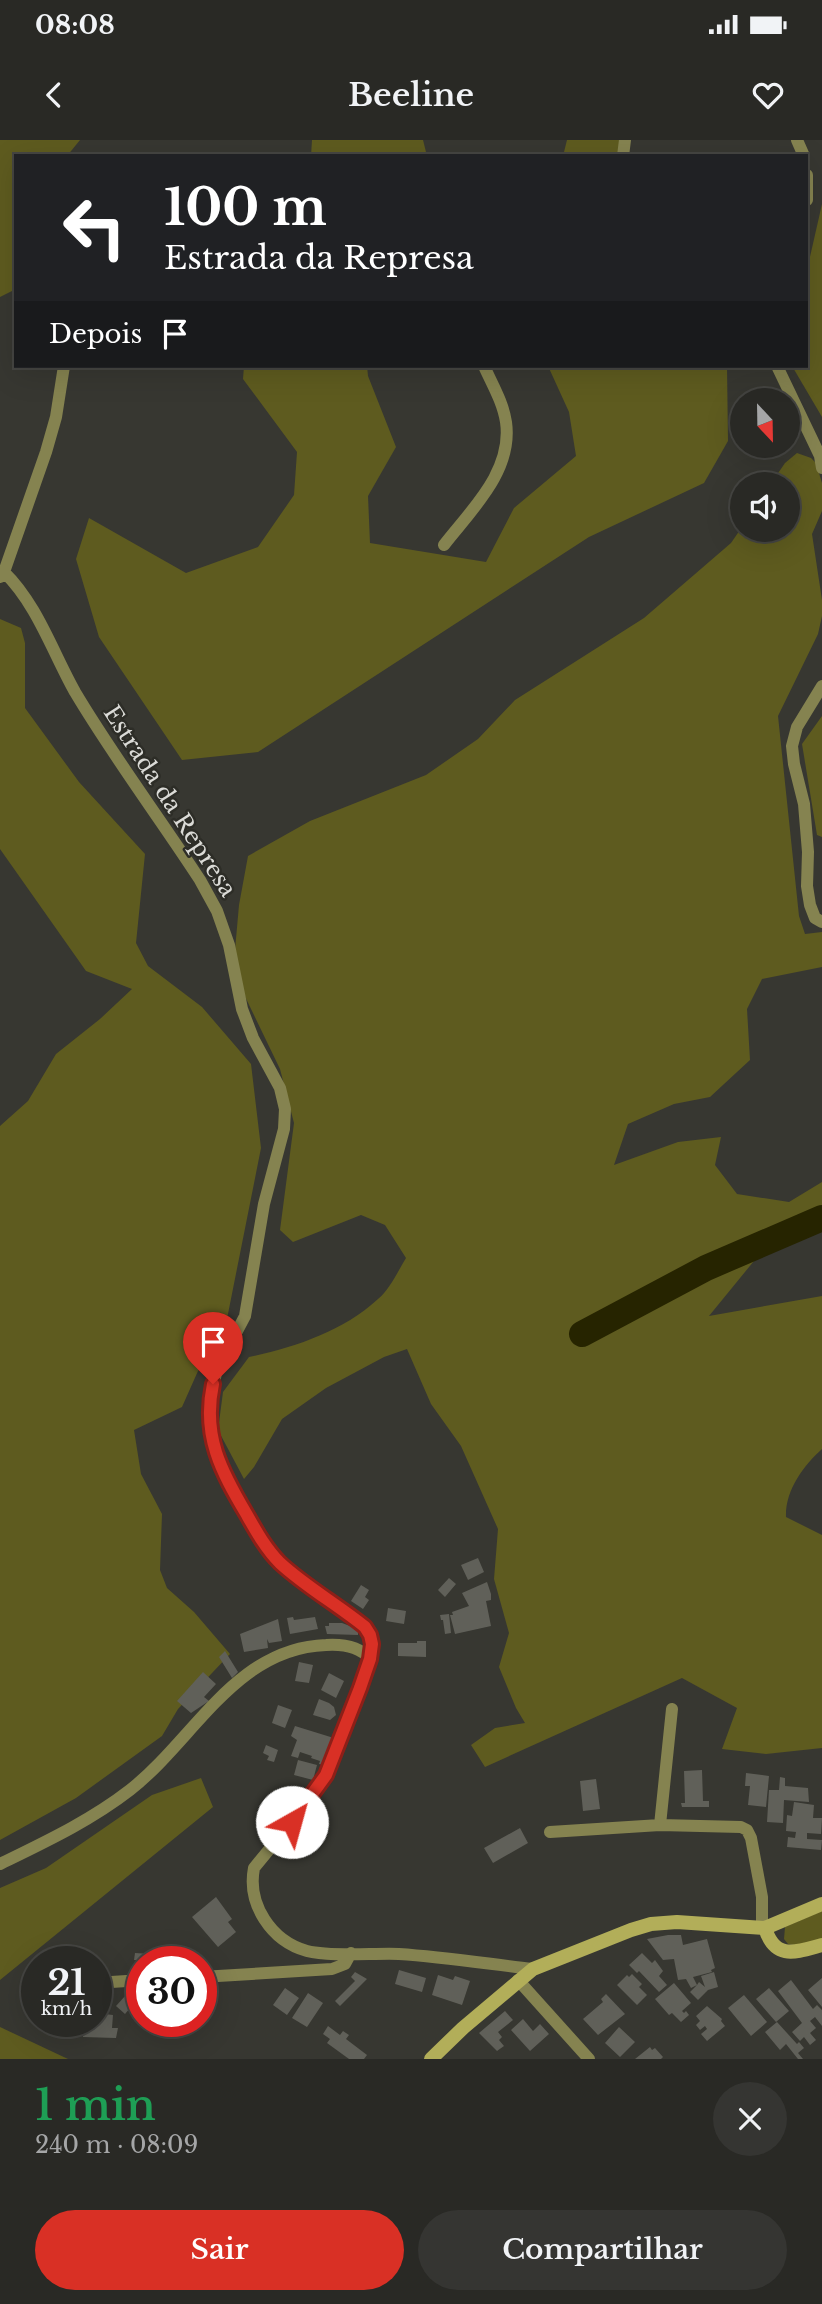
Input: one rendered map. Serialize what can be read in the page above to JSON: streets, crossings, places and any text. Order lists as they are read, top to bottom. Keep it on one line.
{"streets":{"street":["Estrada da Represa"]},"north":"bottom","page":{"status":"08:08","header":"Beeline","turn":["100 m","Estrada da Represa"],"then":"Depois","speed":"21 km/h","limit":"30","heading":["1 min","240 m · 08:09"],"buttons":["Sair","Compartilhar"]}}
